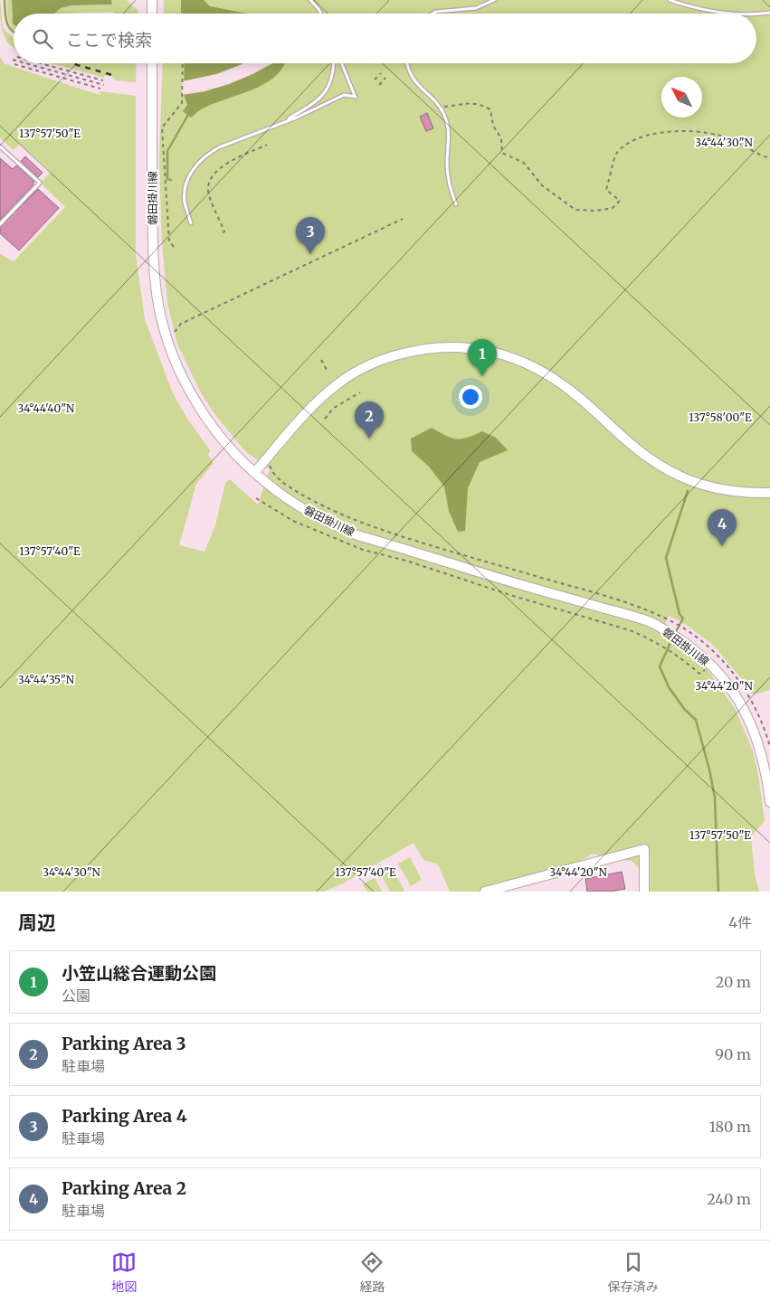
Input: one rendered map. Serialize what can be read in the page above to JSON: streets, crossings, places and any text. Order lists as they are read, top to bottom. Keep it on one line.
{"streets":{"main road":["磐田掛川線"]},"north":"top left","page":{"search":"ここで検索","pins":["3","1","2","4"],"heading":["周辺","4件"],"list":[{"mark":"1","name":"小笠山総合運動公園","note":"公園","value":"20 m"},{"mark":"2","name":"Parking Area 3","note":"駐車場","value":"90 m"},{"mark":"3","name":"Parking Area 4","note":"駐車場","value":"180 m"},{"mark":"4","name":"Parking Area 2","note":"駐車場","value":"240 m"}],"nav":["地図","経路","保存済み"]},"coordinates":["137°57'50\"E","34°44'30\"N","34°44'40\"N","137°58'00\"E","137°57'40\"E","34°44'35\"N","34°44'20\"N"]}
